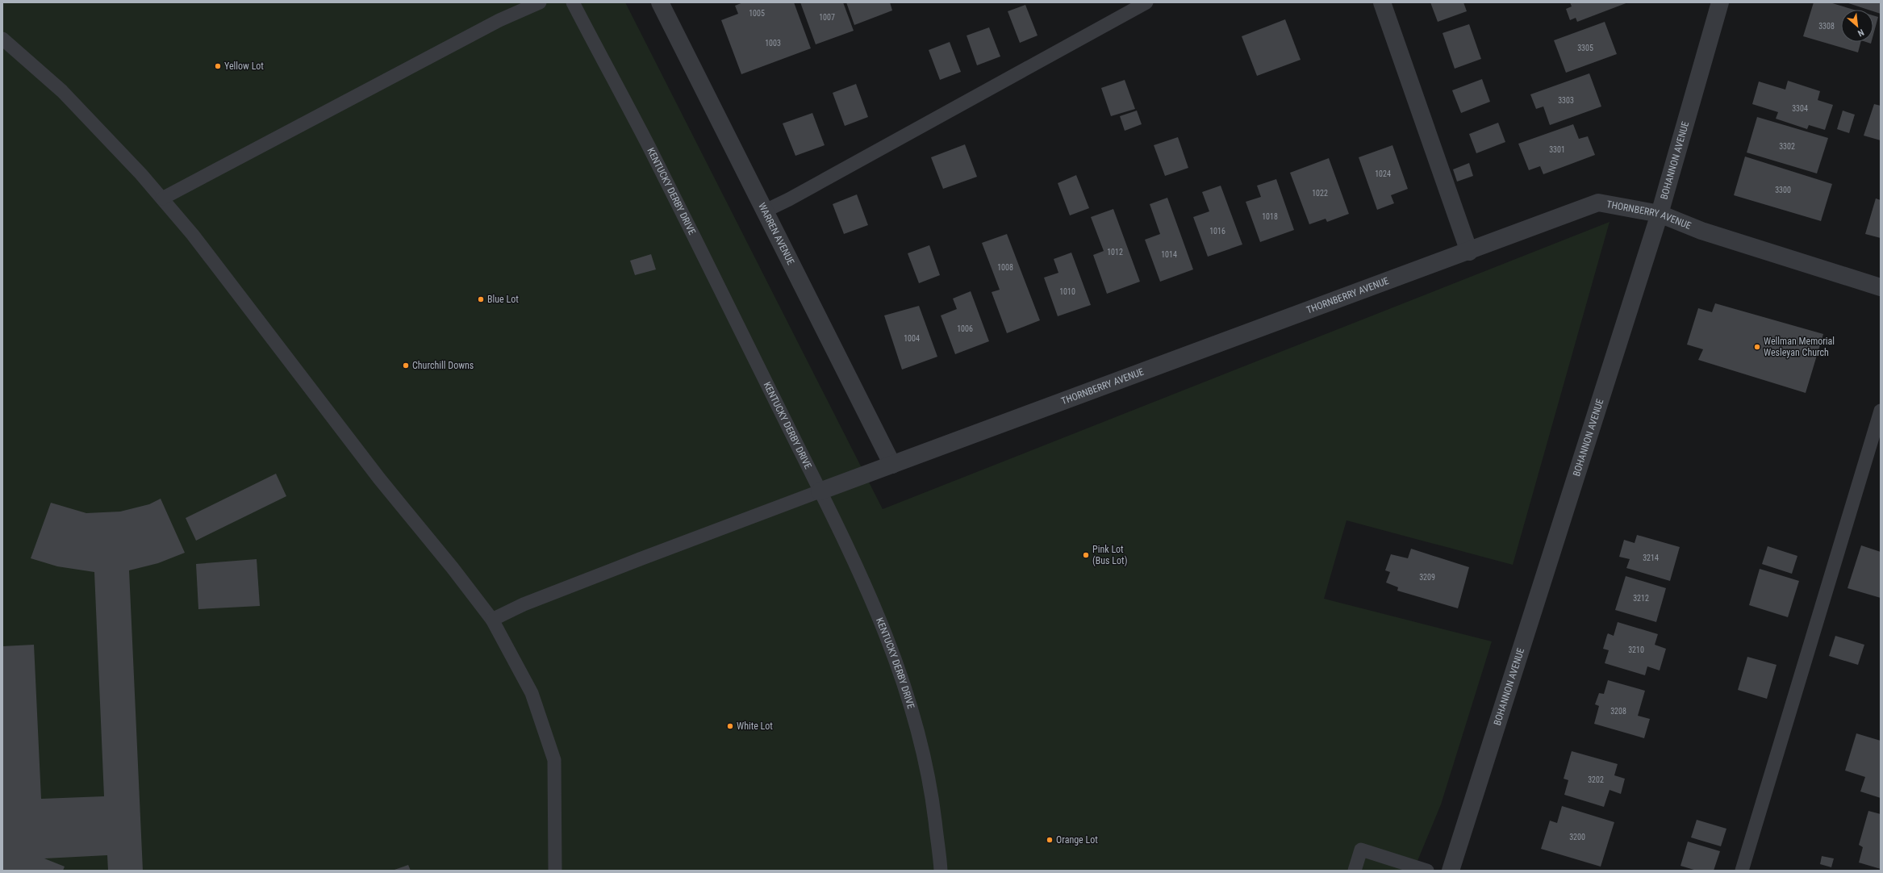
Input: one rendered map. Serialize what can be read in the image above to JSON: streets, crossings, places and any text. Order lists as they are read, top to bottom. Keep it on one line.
{"streets":{"street":["BOHANNON AVENUE","THORNBERRY AVENUE","WARREN AVENUE"],"lane":["KENTUCKY DERBY DRIVE"]},"crossings":[["BOHANNON AVENUE","THORNBERRY AVENUE"],["KENTUCKY DERBY DRIVE","THORNBERRY AVENUE"],["THORNBERRY AVENUE","WARREN AVENUE"]],"places":["Yellow Lot","Blue Lot","Wellman Memorial Wesleyan Church","Churchill Downs","Pink Lot (Bus Lot)","White Lot","Orange Lot"],"house_numbers":["1005","1007","3308","1003","3305","3303","3304","3302","3301","1024","3300","1022","1018","1016","1012","1014","1008","1010","1006","1004","3214","3209","3212","3210","3208","3202","3200"],"north":"bottom right"}
